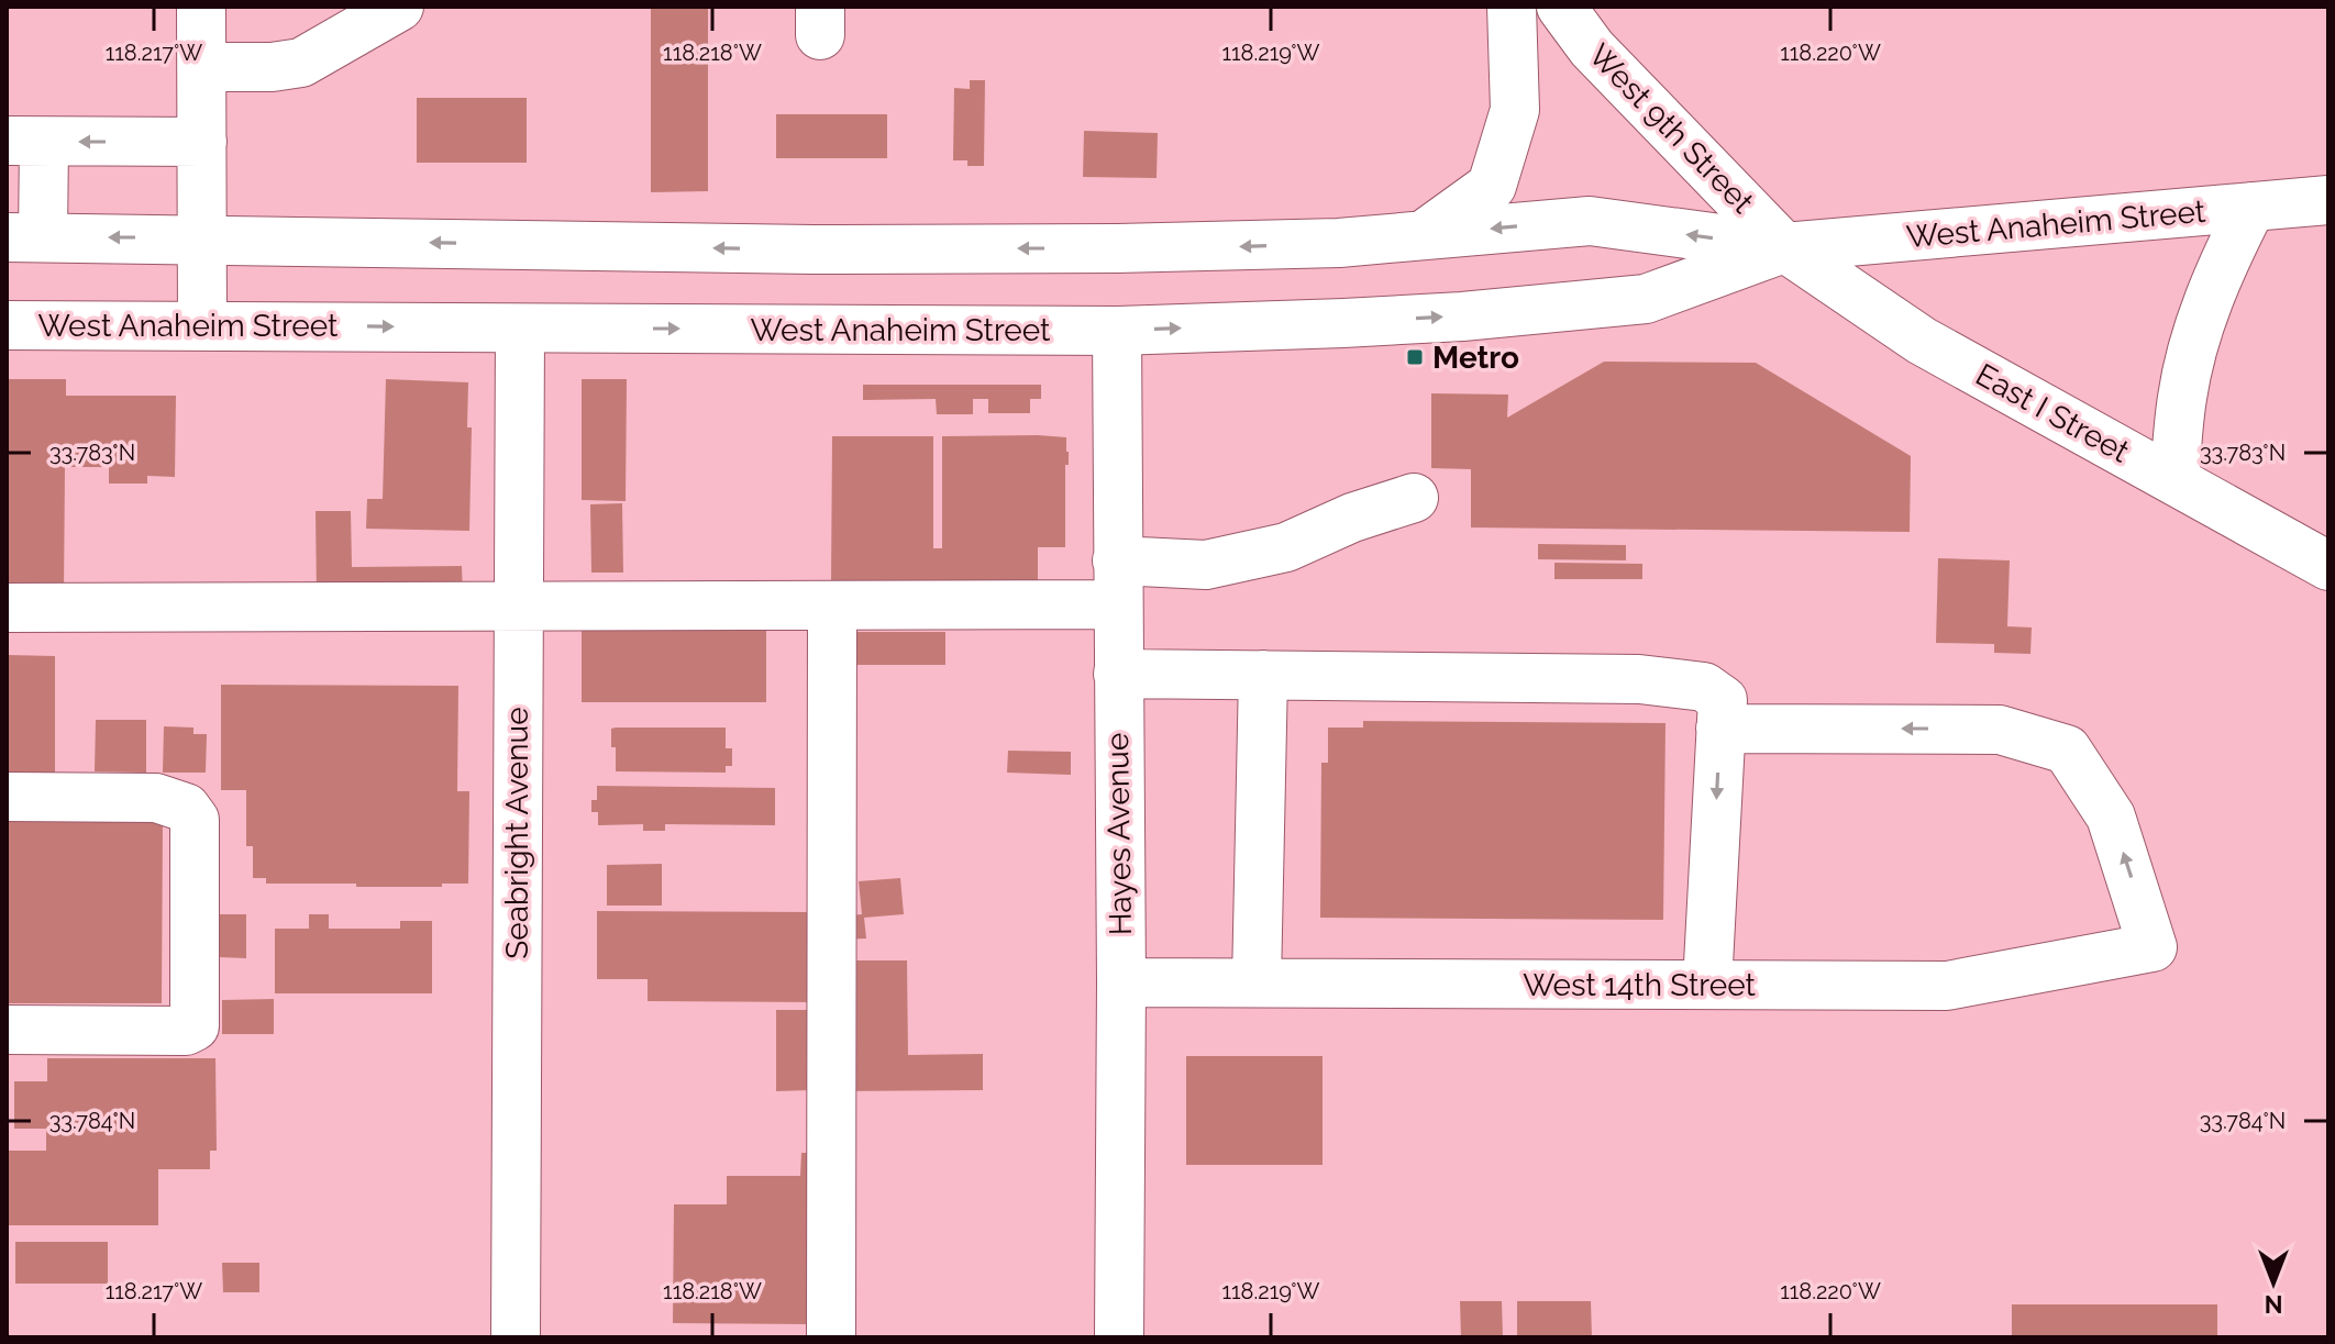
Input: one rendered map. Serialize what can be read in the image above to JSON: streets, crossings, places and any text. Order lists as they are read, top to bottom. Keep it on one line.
{"streets":{"main road":["West 9th Street","West Anaheim Street","East I Street","Seabright Avenue","Hayes Avenue","West 14th Street"]},"crossings":[["West 9th Street","West Anaheim Street"],["West 9th Street","East I Street"],["West Anaheim Street","East I Street"],["West Anaheim Street","Seabright Avenue"],["West Anaheim Street","Hayes Avenue"],["Hayes Avenue","West 14th Street"]],"places":{"transit":["Metro"]},"north":"bottom","coordinates":["118.217°W","118.218°W","118.219°W","118.220°W","33.783°N","33.784°N"]}
